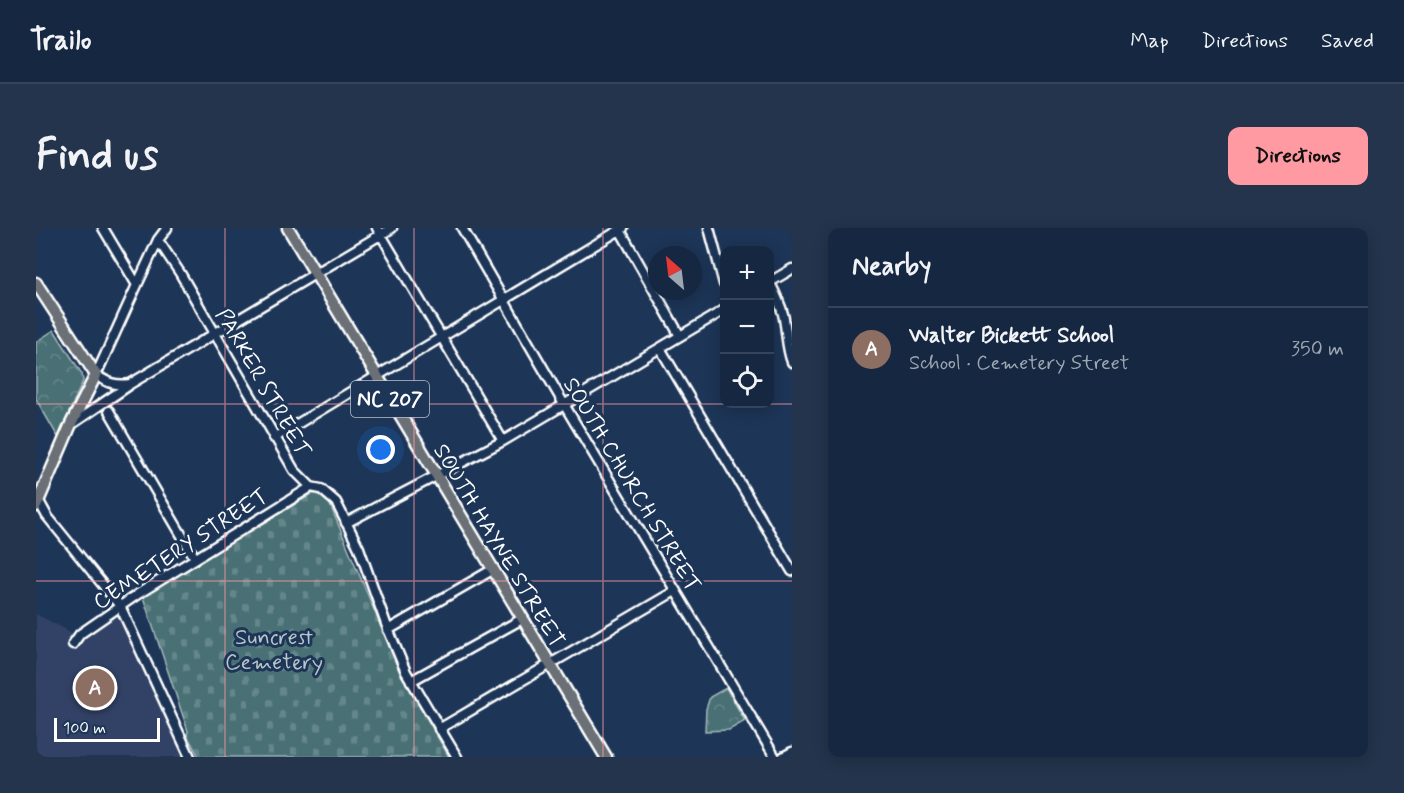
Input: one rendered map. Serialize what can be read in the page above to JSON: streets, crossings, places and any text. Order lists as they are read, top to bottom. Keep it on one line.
{"streets":{"main road":["NC 207","SOUTH HAYNE STREET"],"street":["PARKER STREET","SOUTH CHURCH STREET","CEMETERY STREET"]},"crossings":[["PARKER STREET","CEMETERY STREET"]],"parks":["Suncrest Cemetery"],"scale_bar":"100 m","north":"top left","page":{"header":"Trailo","nav":["Map","Directions","Saved"],"buttons":"Directions","title":"Find us","heading":"Nearby","map_buttons":["+","−"],"list":[{"mark":"A","name":"Walter Bickett School","note":"School · Cemetery Street","value":"350 m"}],"pins":"A","scale":"100 m"}}
